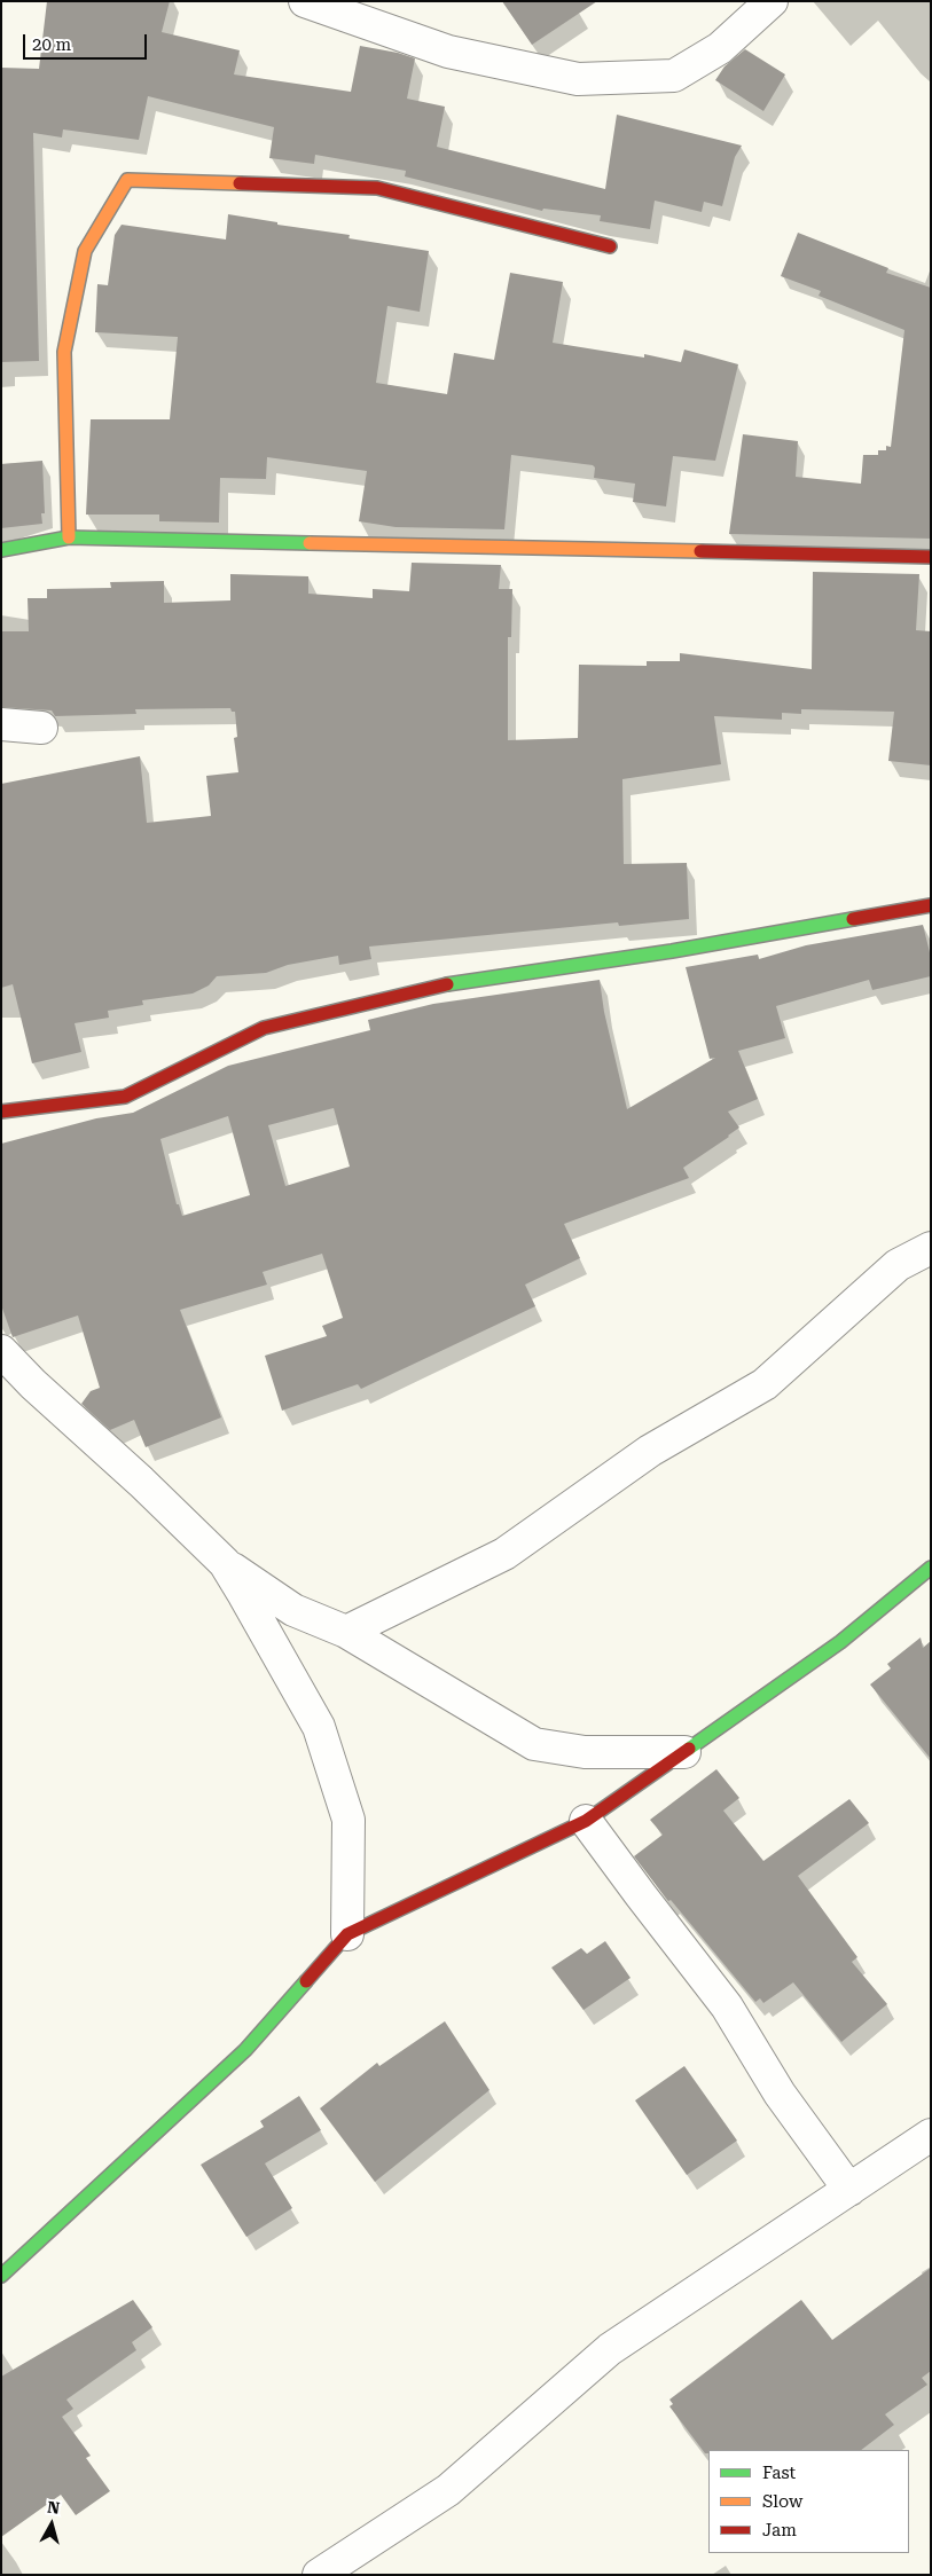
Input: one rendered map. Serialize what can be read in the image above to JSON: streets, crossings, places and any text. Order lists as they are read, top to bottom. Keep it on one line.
{"legend":["Fast","Slow","Jam"],"scale_bar":"20 m","north":"top"}
